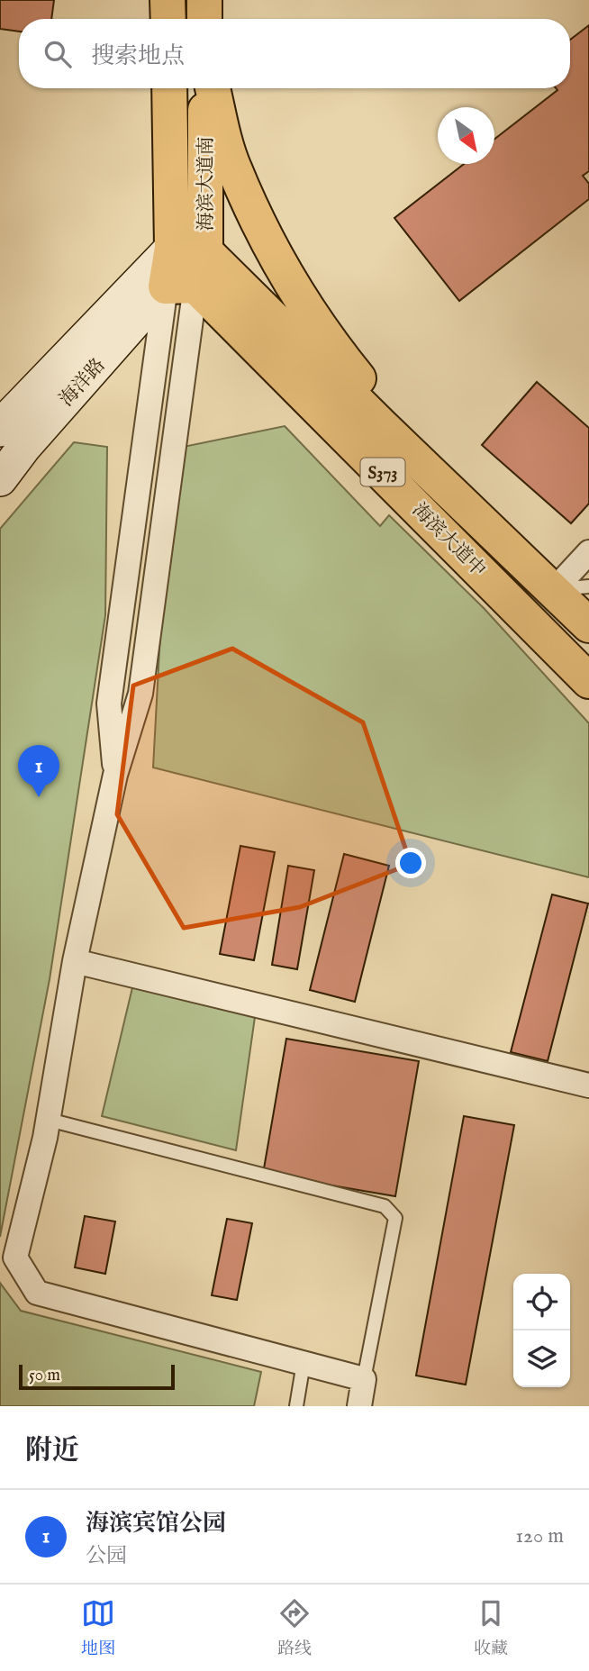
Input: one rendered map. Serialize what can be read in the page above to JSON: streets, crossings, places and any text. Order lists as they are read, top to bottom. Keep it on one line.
{"streets":{"main road":["海滨大道南","S373","海滨大道中"],"street":["海洋路"]},"crossings":[["海滨大道南","海洋路"],["海滨大道南","海滨大道中"],["海洋路","海滨大道中"]],"scale_bar":"50 m","north":"bottom right","page":{"search":"搜索地点","pins":"1","scale":"50 m","heading":"附近","list":[{"mark":"1","name":"海滨宾馆公园","note":"公园","value":"120 m"}],"nav":["地图","路线","收藏"]}}
